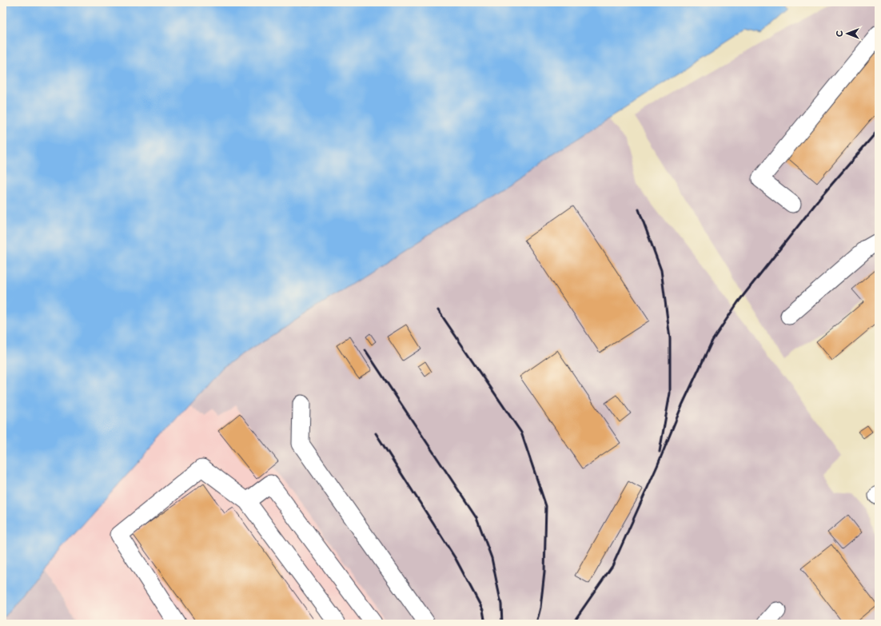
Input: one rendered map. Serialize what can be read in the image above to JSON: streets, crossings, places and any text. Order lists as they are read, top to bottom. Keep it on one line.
{"north":"left"}
